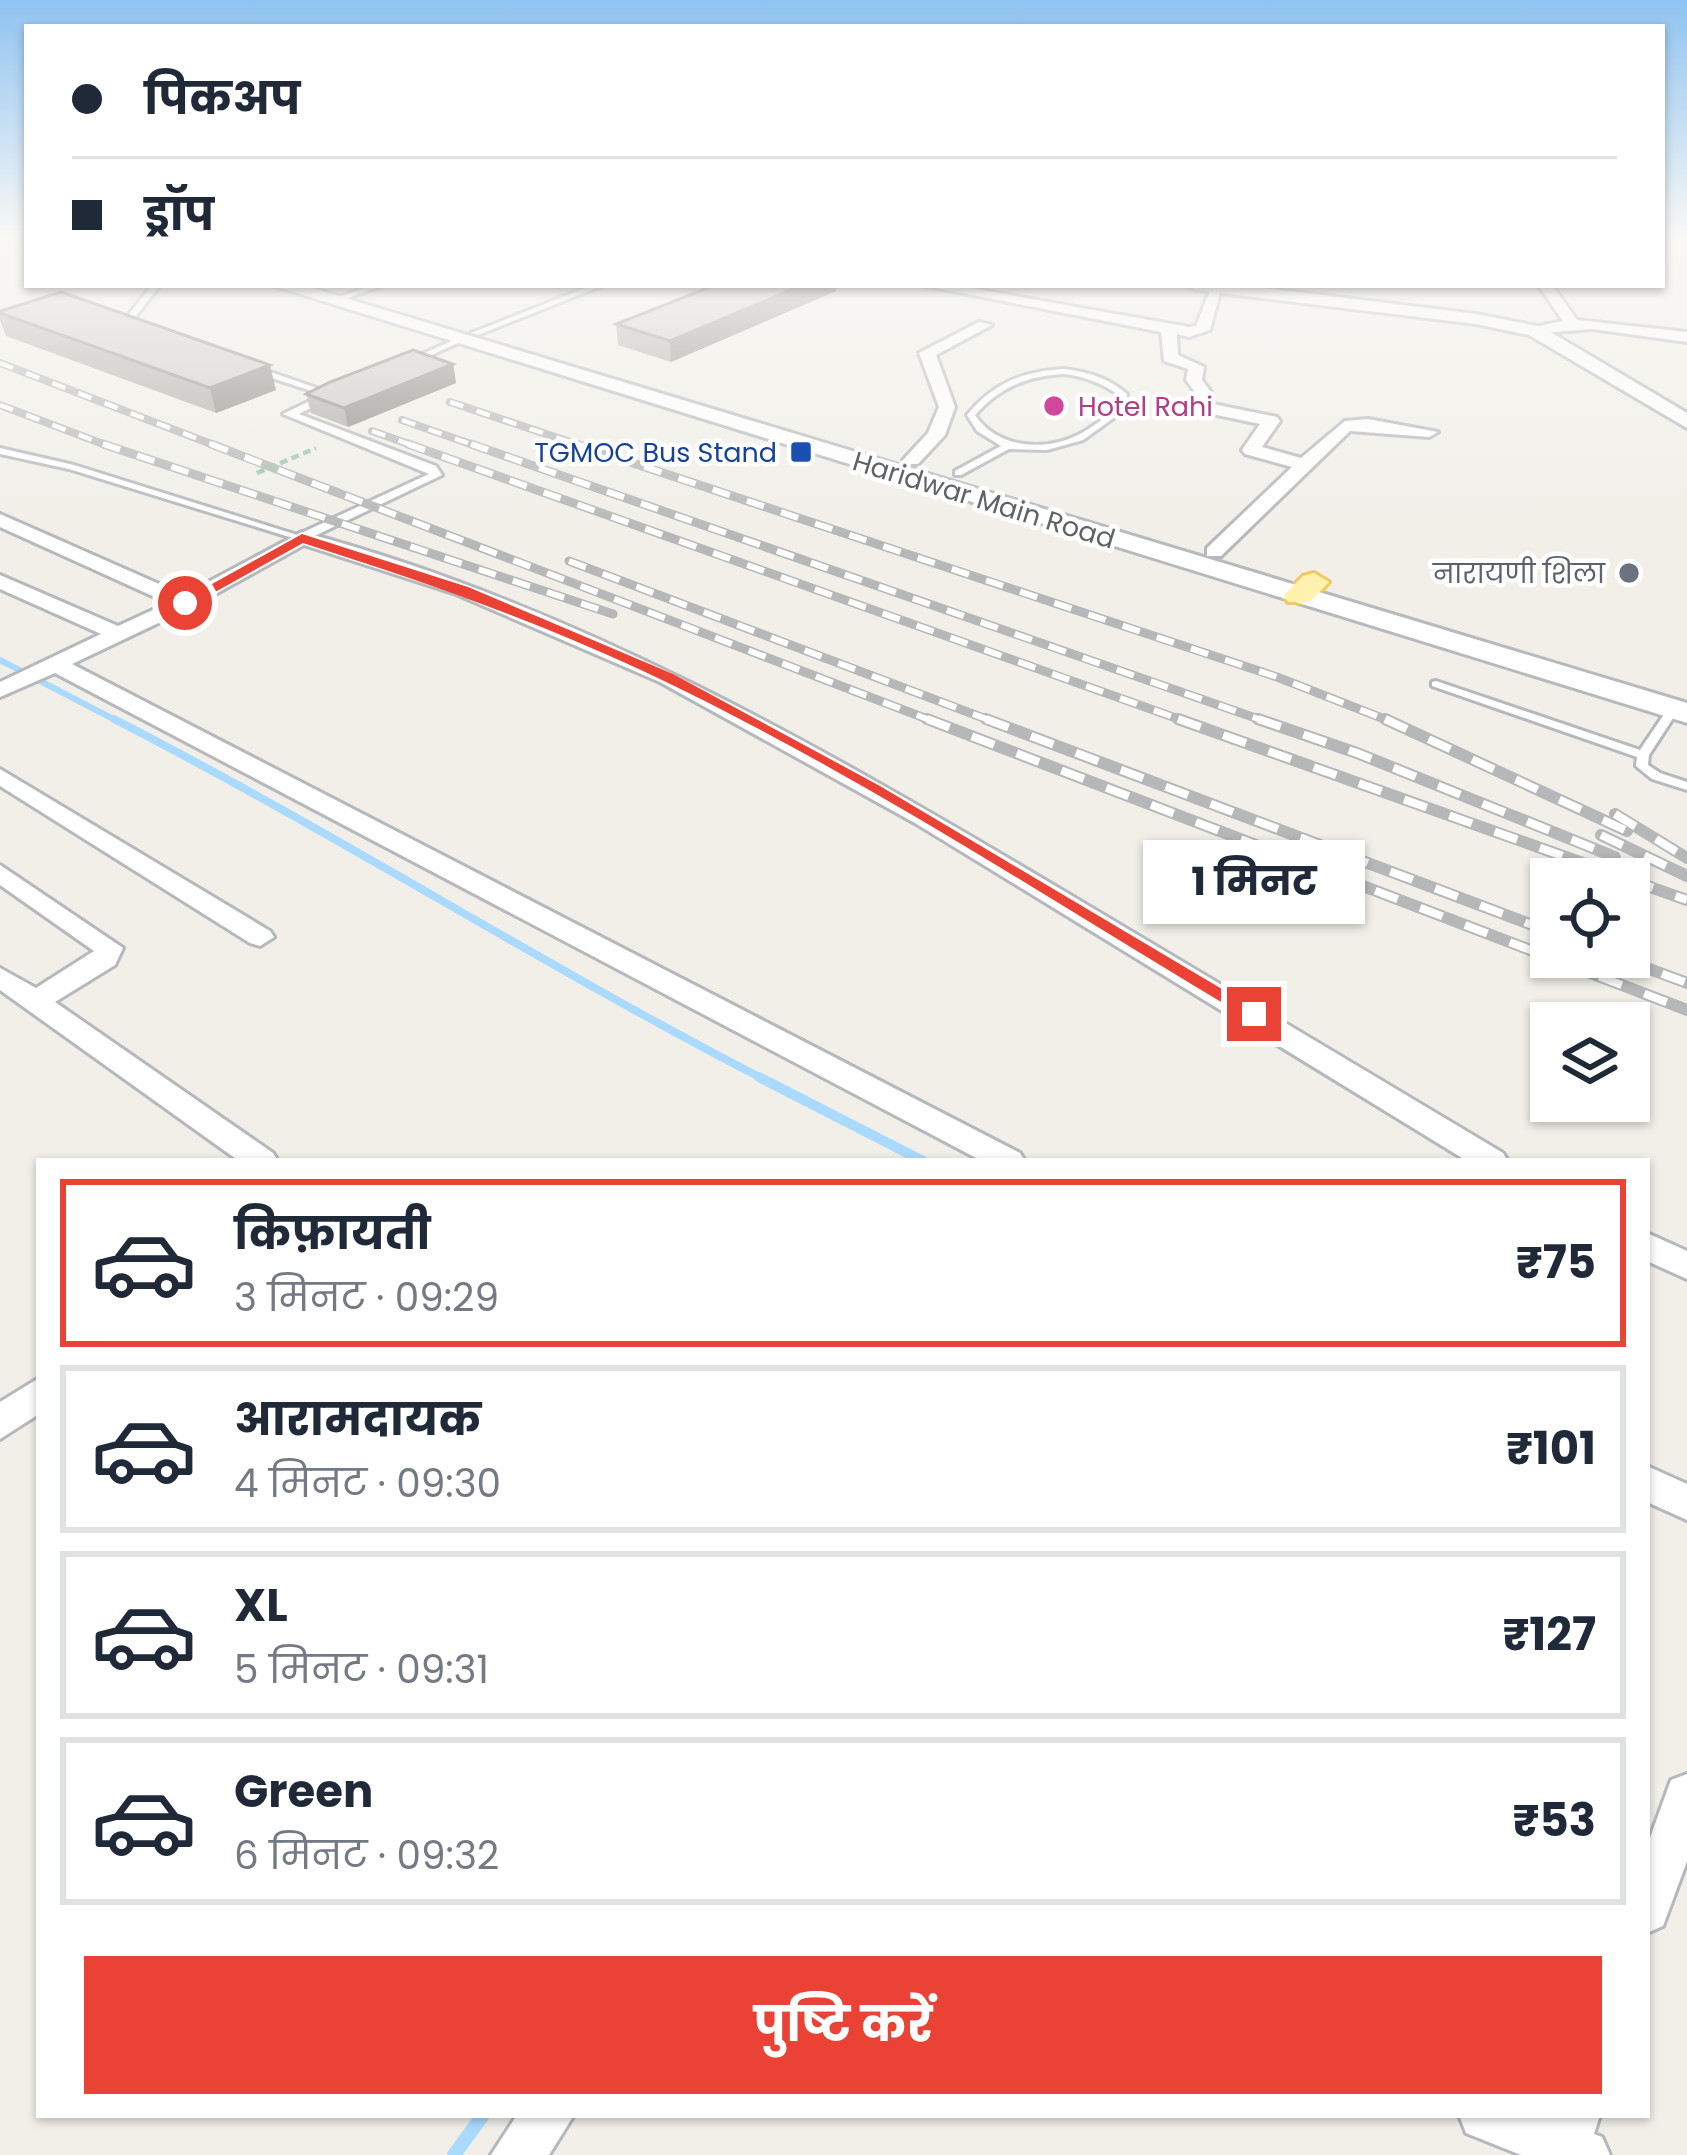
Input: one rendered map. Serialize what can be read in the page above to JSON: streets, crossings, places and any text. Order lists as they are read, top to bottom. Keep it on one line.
{"streets":{"main road":["Haridwar Main Road"]},"places":{"other":["Hotel Rahi","नारायणी शिला"],"transit":["TGMOC Bus Stand"]},"page":{"banner":["पिकअप","ड्रॉप"],"bubble":"1 मिनट","list":[{"name":"किफ़ायती","note":"3 मिनट · 09:29","value":"₹75"},{"name":"आरामदायक","note":"4 मिनट · 09:30","value":"₹101"},{"name":"XL","note":"5 मिनट · 09:31","value":"₹127"},{"name":"Green","note":"6 मिनट · 09:32","value":"₹53"}],"buttons":"पुष्टि करें"}}
